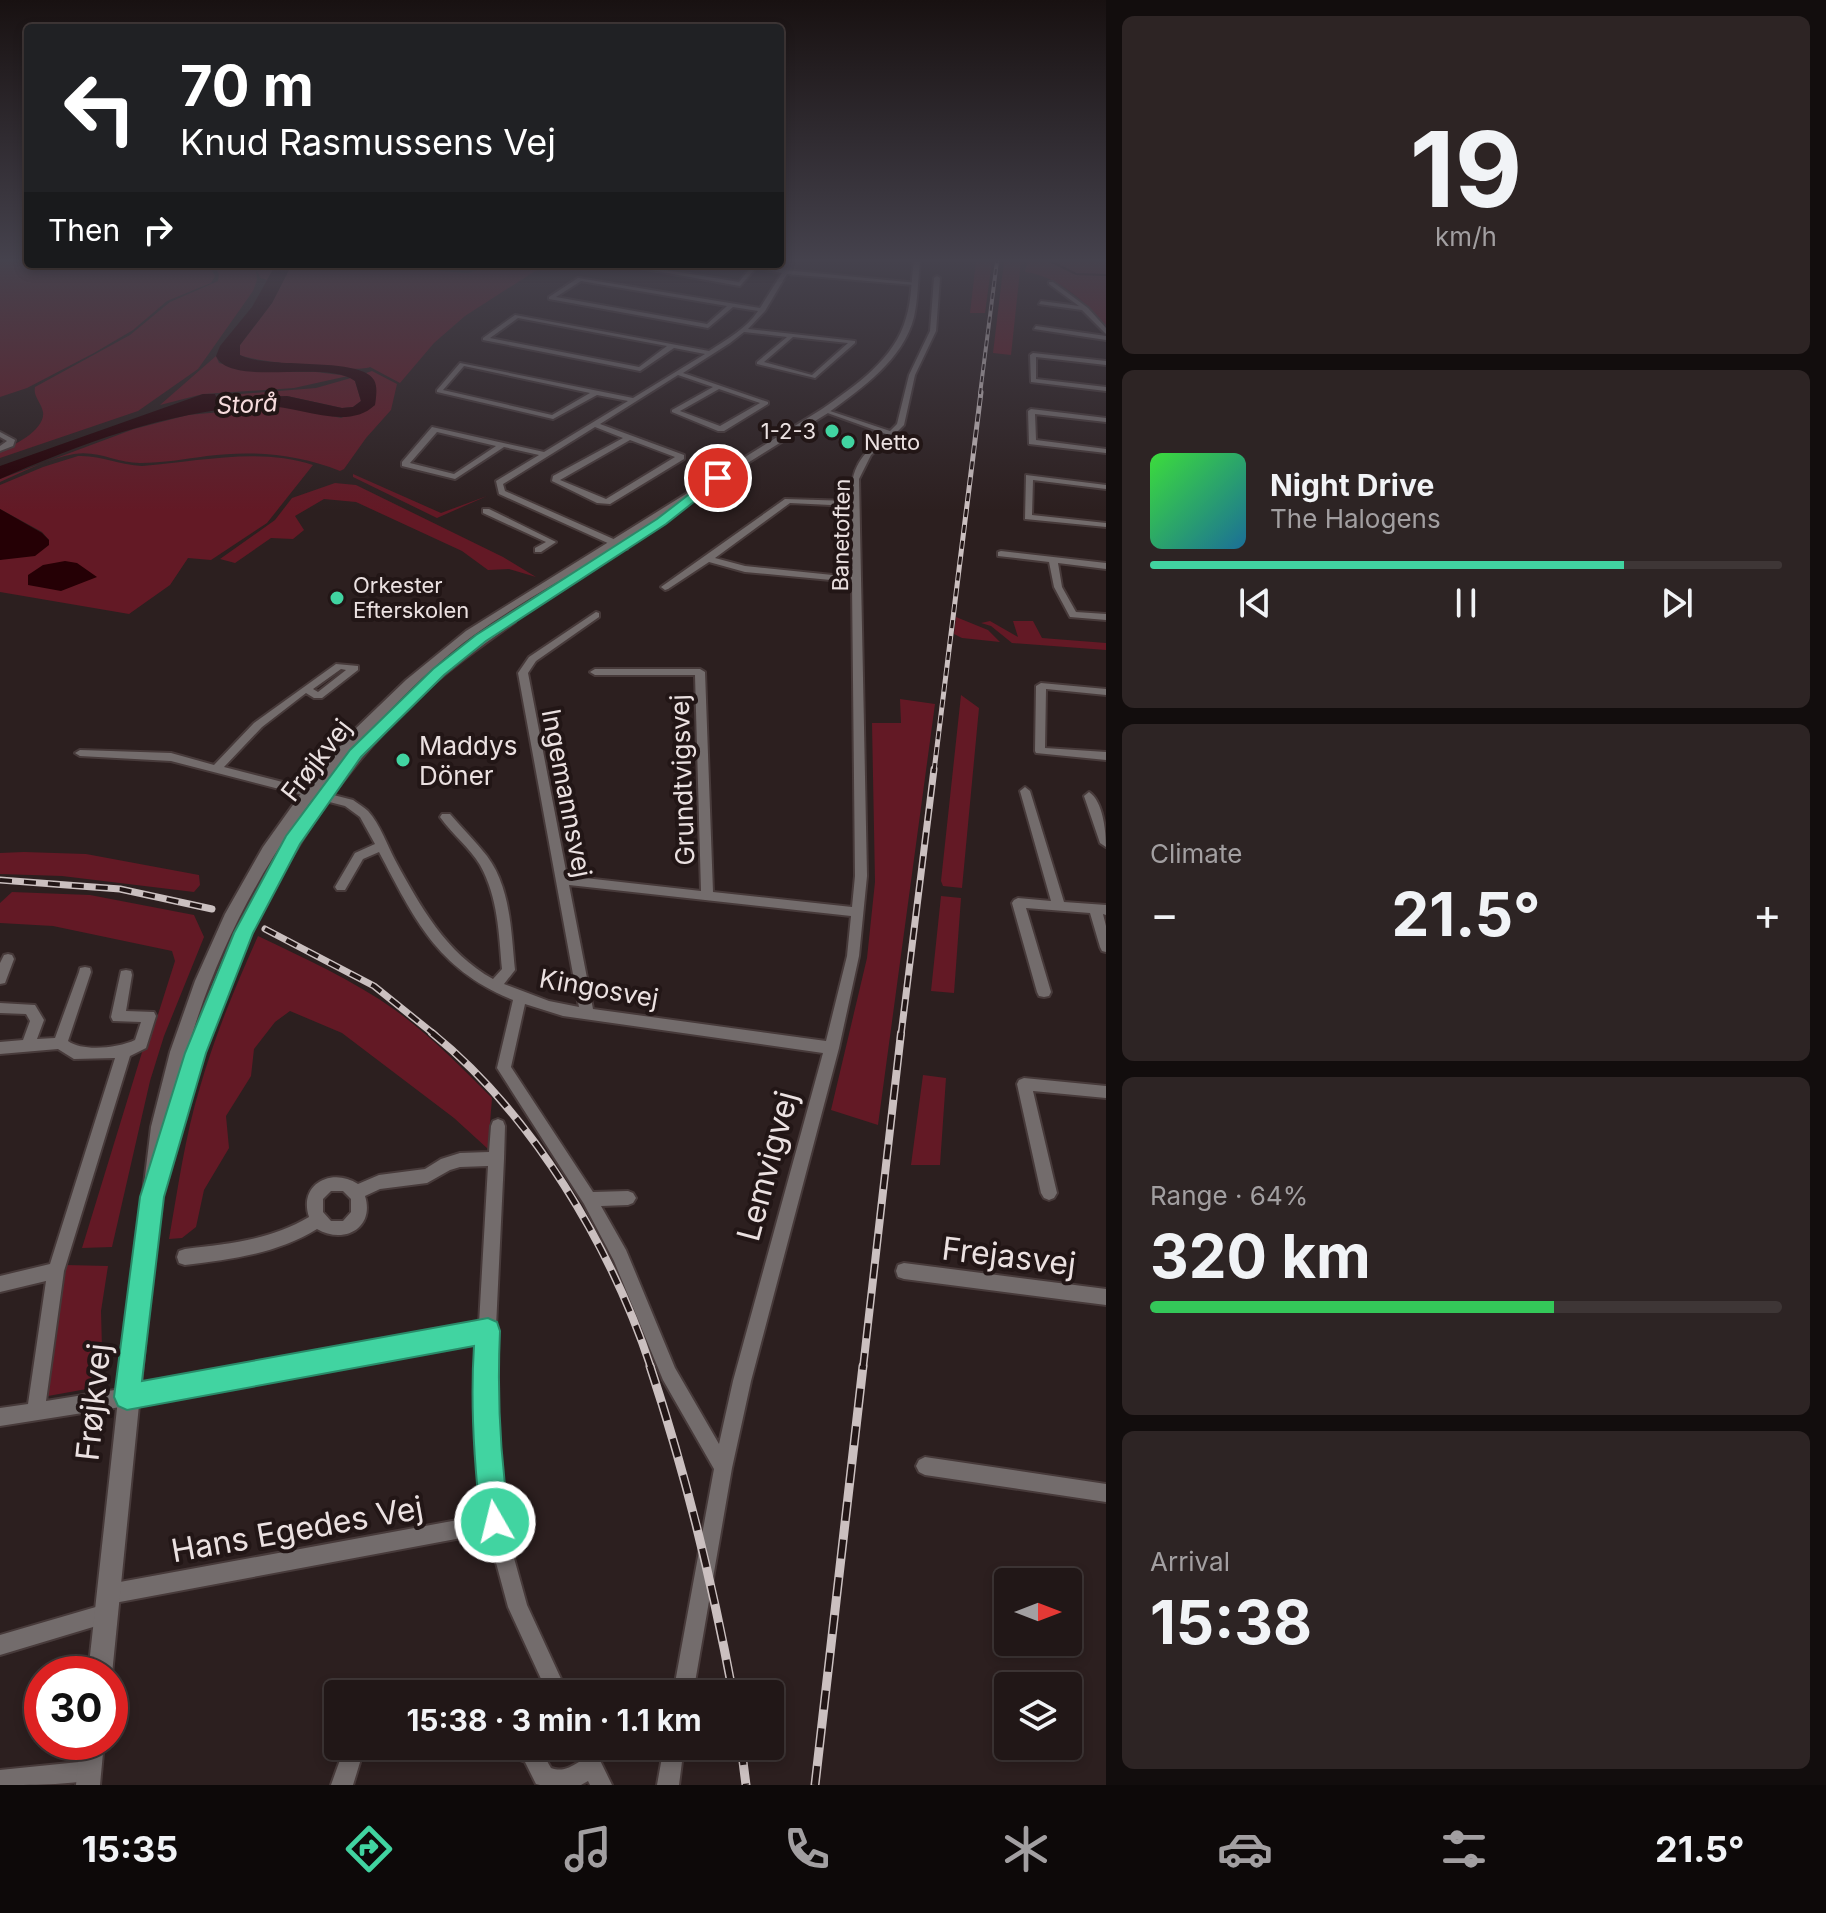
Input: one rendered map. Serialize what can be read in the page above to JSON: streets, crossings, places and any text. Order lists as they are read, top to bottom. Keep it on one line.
{"streets":{"street":["Banetoften","Frøjkvej","Grundtvigsvej","Ingemannsvej","Kingosvej","Lemvigvej","Frejasvej","Hans Egedes Vej"]},"crossings":[["Banetoften","Lemvigvej"],["Frøjkvej","Kingosvej"],["Frøjkvej","Hans Egedes Vej"],["Ingemannsvej","Kingosvej"],["Kingosvej","Lemvigvej"]],"water":["Storå"],"places":["1-2-3","Netto","Orkester Efterskolen","Maddys Döner"],"north":"right","page":{"tile":[["19","km/h"],"Climate",["Range · 64%","320 km"],["Arrival","15:38"]],"turn":["70 m","Knud Rasmussens Vej"],"then":"Then","song":["Night Drive","The Halogens"],"heat":["−","21.5°","+"],"limit":"30","trip":"15:38 · 3 min · 1.1 km","tabs":["15:35","21.5°"]}}
